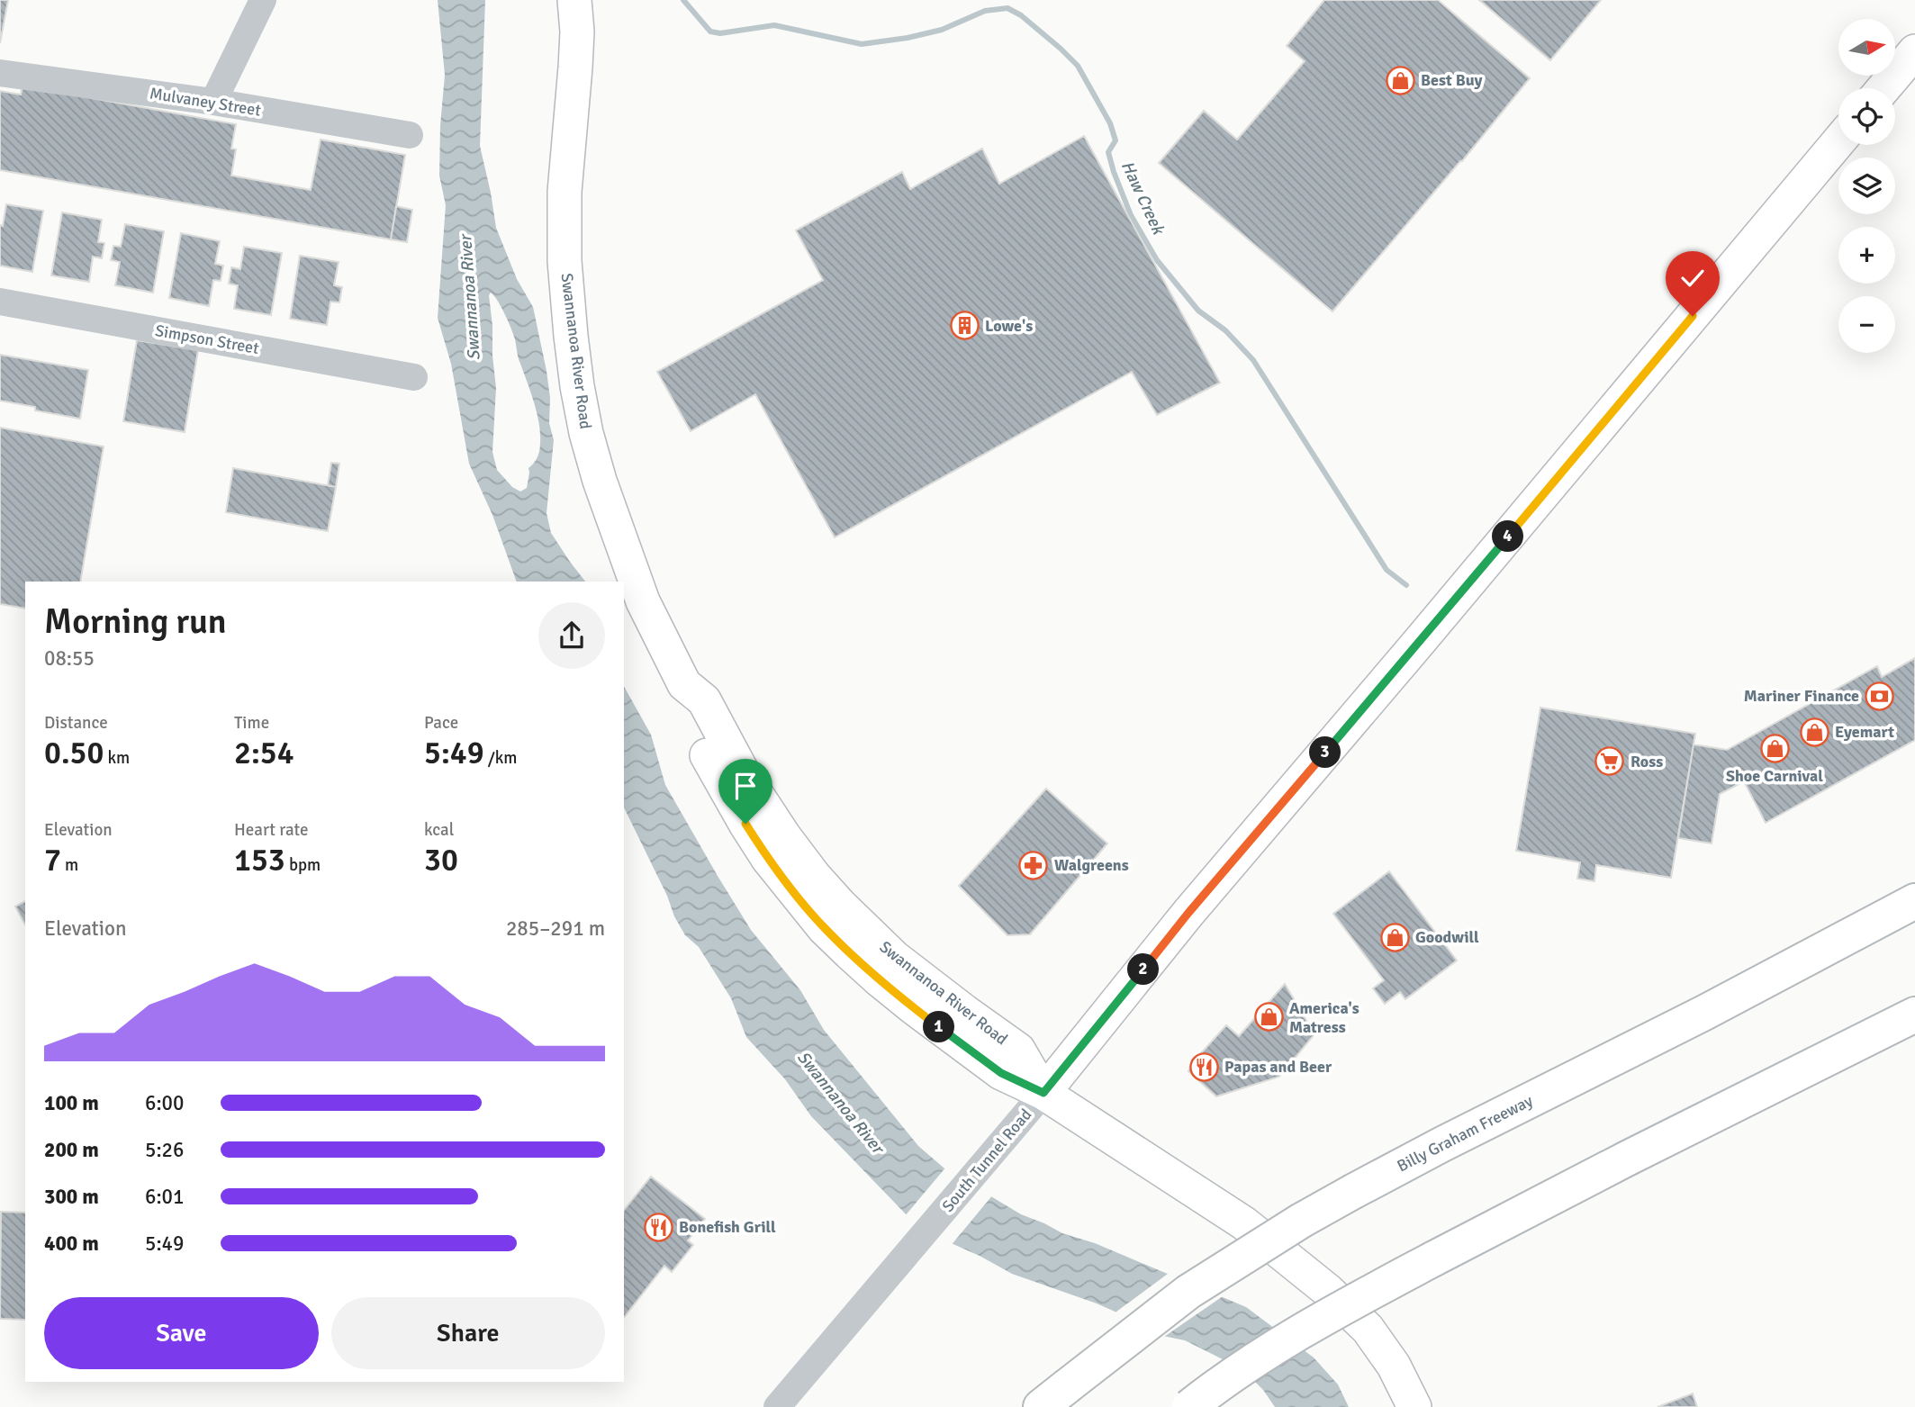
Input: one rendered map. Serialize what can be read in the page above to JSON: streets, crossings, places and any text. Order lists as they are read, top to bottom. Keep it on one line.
{"streets":{"highway":["Billy Graham Freeway"],"main road":["Swannanoa River Road","South Tunnel Road"],"street":["Mulvaney Street","Simpson Street"]},"crossings":[["Swannanoa River Road","South Tunnel Road"]],"water":["Haw Creek","Swannanoa River"],"places":{"shop":["Best Buy","Eyemart","Shoe Carnival","Goodwill","America's Matress"],"building":["Lowe's"],"bank":["Mariner Finance"],"supermarket":["Ross"],"pharmacy":["Walgreens"],"restaurant":["Papas and Beer","Bonefish Grill"]},"north":"right","page":{"map_buttons":["+","−"],"pins":["4","3","2","1"],"heading":["Morning run","08:55"],"stats":[["Distance","0.50 km"],["Time","2:54"],["Pace","5:49 /km"],["Elevation","7 m"],["Heart rate","153 bpm"],["kcal","30"]],"chart":["Elevation","285–291 m"],"list":[{"name":"100 m","note":"6:00"},{"name":"200 m","note":"5:26"},{"name":"300 m","note":"6:01"},{"name":"400 m","note":"5:49"}],"buttons":["Save","Share"]}}
